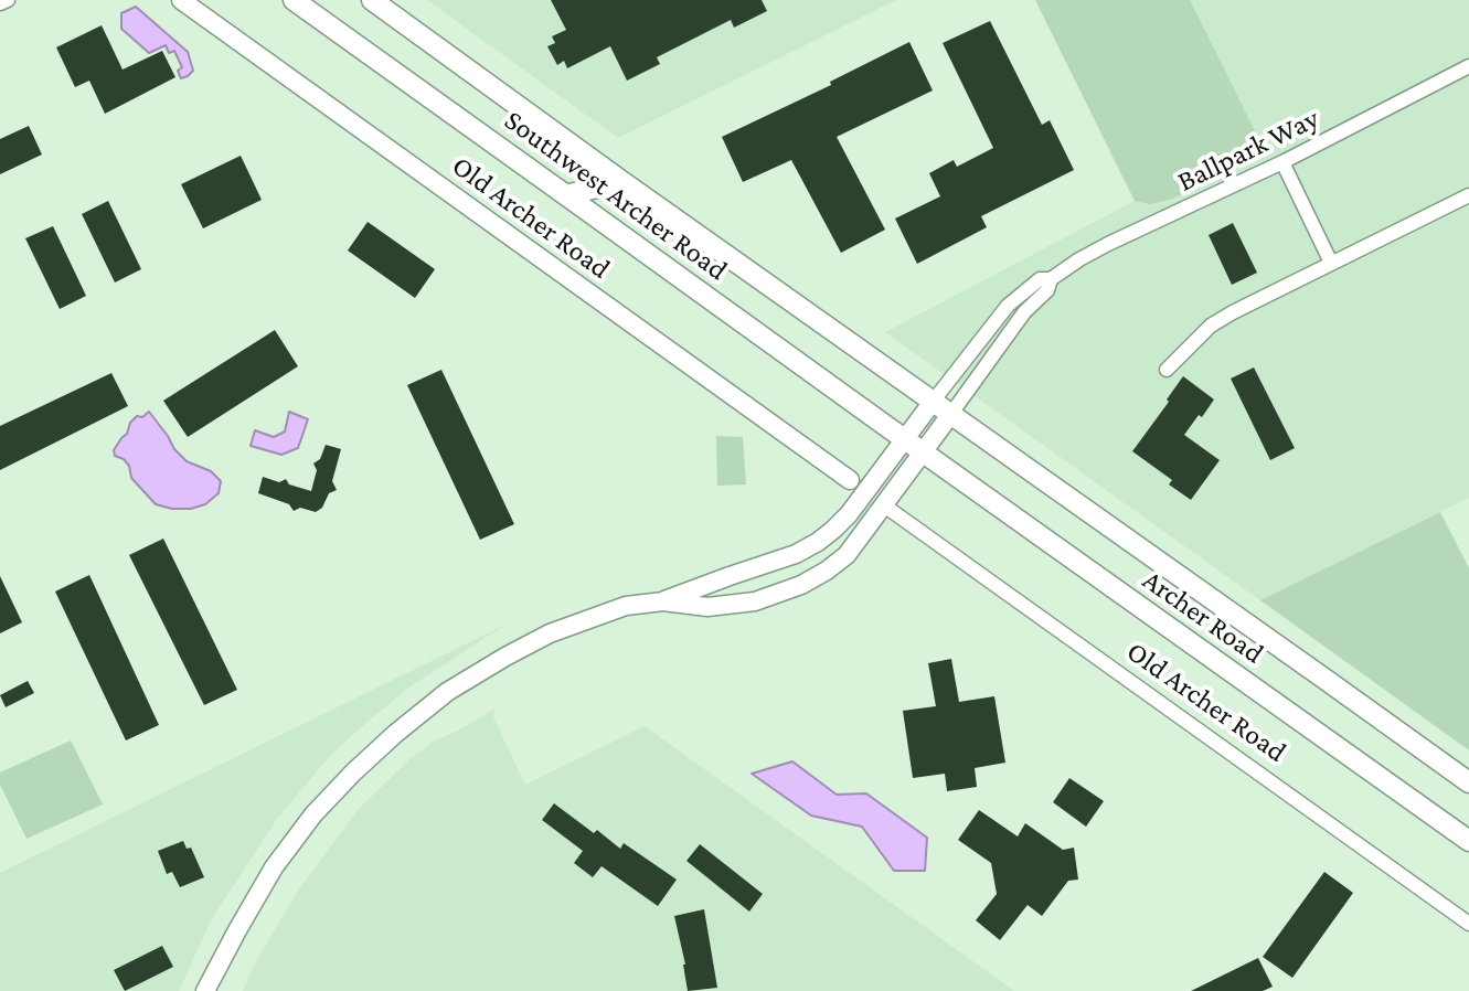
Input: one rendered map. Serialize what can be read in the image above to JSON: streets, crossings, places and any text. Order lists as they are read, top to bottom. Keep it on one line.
{"streets":{"main road":["Southwest Archer Road","Archer Road"],"street":["Ballpark Way","Old Archer Road"]},"crossings":[["Ballpark Way","Southwest Archer Road"],["Ballpark Way","Archer Road"],["Southwest Archer Road","Archer Road"]]}
